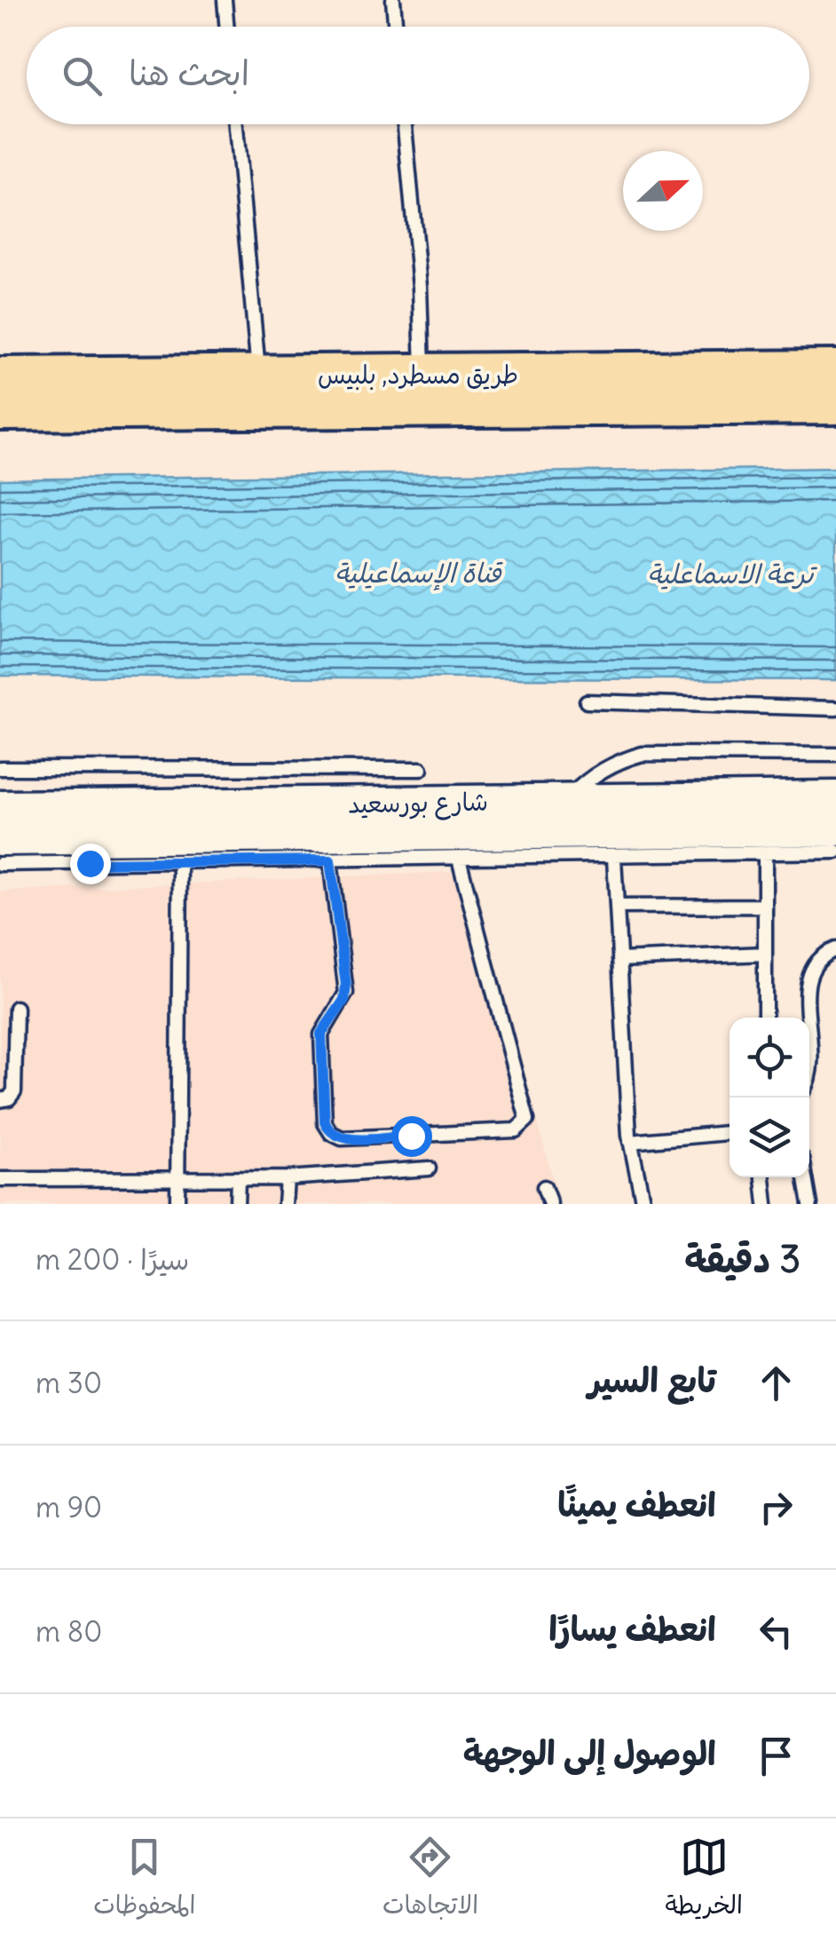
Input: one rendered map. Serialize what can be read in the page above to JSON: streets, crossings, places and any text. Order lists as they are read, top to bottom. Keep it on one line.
{"streets":{"main road":["طريق مسطرد, بلبيس","شارع بورسعيد"]},"water":["قناة الإسماعيلية","ترعة الاسماعلية"],"north":"right","page":{"search":"ابحث هنا","heading":["3 دقيقة","سيرًا · 200 m"],"list":[["تابع السير","30 m"],["انعطف يمينًا","90 m"],["انعطف يسارًا","80 m"],"الوصول إلى الوجهة"],"nav":["الخريطة","الاتجاهات","المحفوظات"]}}
